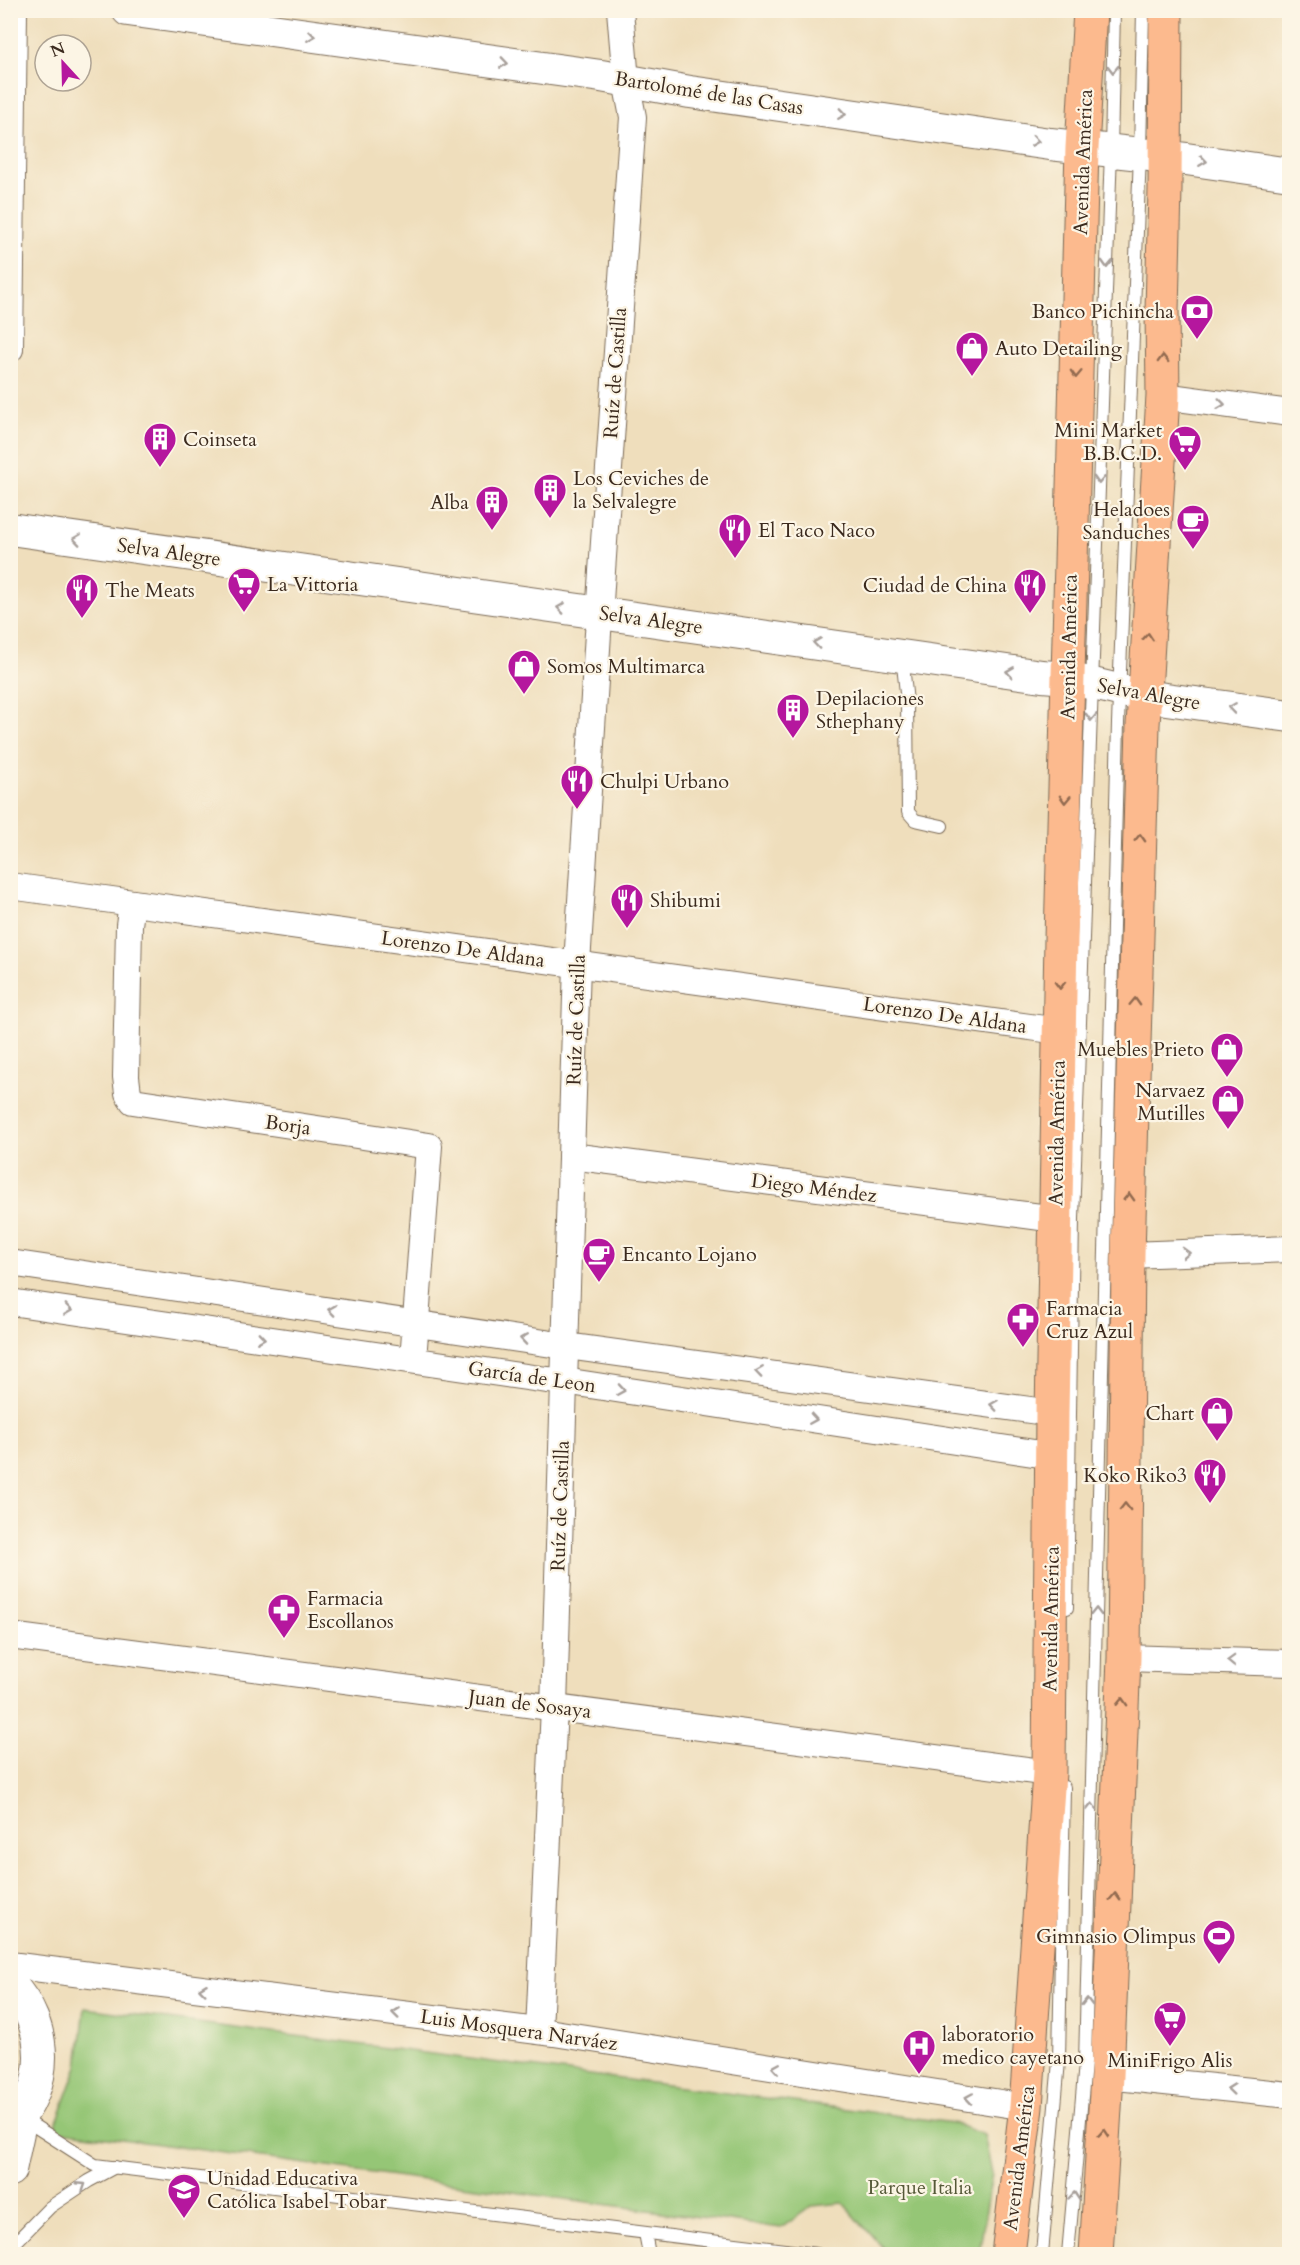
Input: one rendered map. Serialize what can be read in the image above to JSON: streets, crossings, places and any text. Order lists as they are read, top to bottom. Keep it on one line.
{"streets":{"main road":["Avenida América"],"street":["Bartolomé de las Casas","Ruíz de Castilla","Selva Alegre","Lorenzo De Aldana","Borja","Diego Méndez","García de Leon","Juan de Sosaya","Luis Mosquera Narváez"]},"crossings":[["Bartolomé de las Casas","Avenida América"],["Bartolomé de las Casas","Ruíz de Castilla"],["Avenida América","Selva Alegre"],["Avenida América","Lorenzo De Aldana"],["Avenida América","Diego Méndez"],["Avenida América","García de Leon"],["Avenida América","Juan de Sosaya"],["Avenida América","Luis Mosquera Narváez"],["Ruíz de Castilla","Selva Alegre"],["Ruíz de Castilla","Lorenzo De Aldana"],["Ruíz de Castilla","Diego Méndez"],["Ruíz de Castilla","García de Leon"],["Ruíz de Castilla","Juan de Sosaya"],["Ruíz de Castilla","Luis Mosquera Narváez"],["Lorenzo De Aldana","Borja"],["Borja","García de Leon"]],"one_way":["Bartolomé de las Casas","Selva Alegre","Luis Mosquera Narváez"],"parks":["Parque Italia"],"places":{"bank":["Banco Pichincha"],"shop":["Auto Detailing","Somos Multimarca","Muebles Prieto","Narvaez Mutilles","Chart"],"building":["Coinseta","Los Ceviches de la Selvalegre","Alba","Depilaciones Sthephany"],"supermarket":["Mini Market B.B.C.D.","La Vittoria","MiniFrigo Alis"],"cafe":["Heladoes Sanduches","Encanto Lojano"],"restaurant":["El Taco Naco","Ciudad de China","The Meats","Chulpi Urbano","Shibumi","Koko Riko3"],"pharmacy":["Farmacia Cruz Azul","Farmacia Escollanos"],"sports":["Gimnasio Olimpus"],"hospital":["laboratorio medico cayetano"],"school or university":["Unidad Educativa Católica Isabel Tobar"]},"north":"top"}
